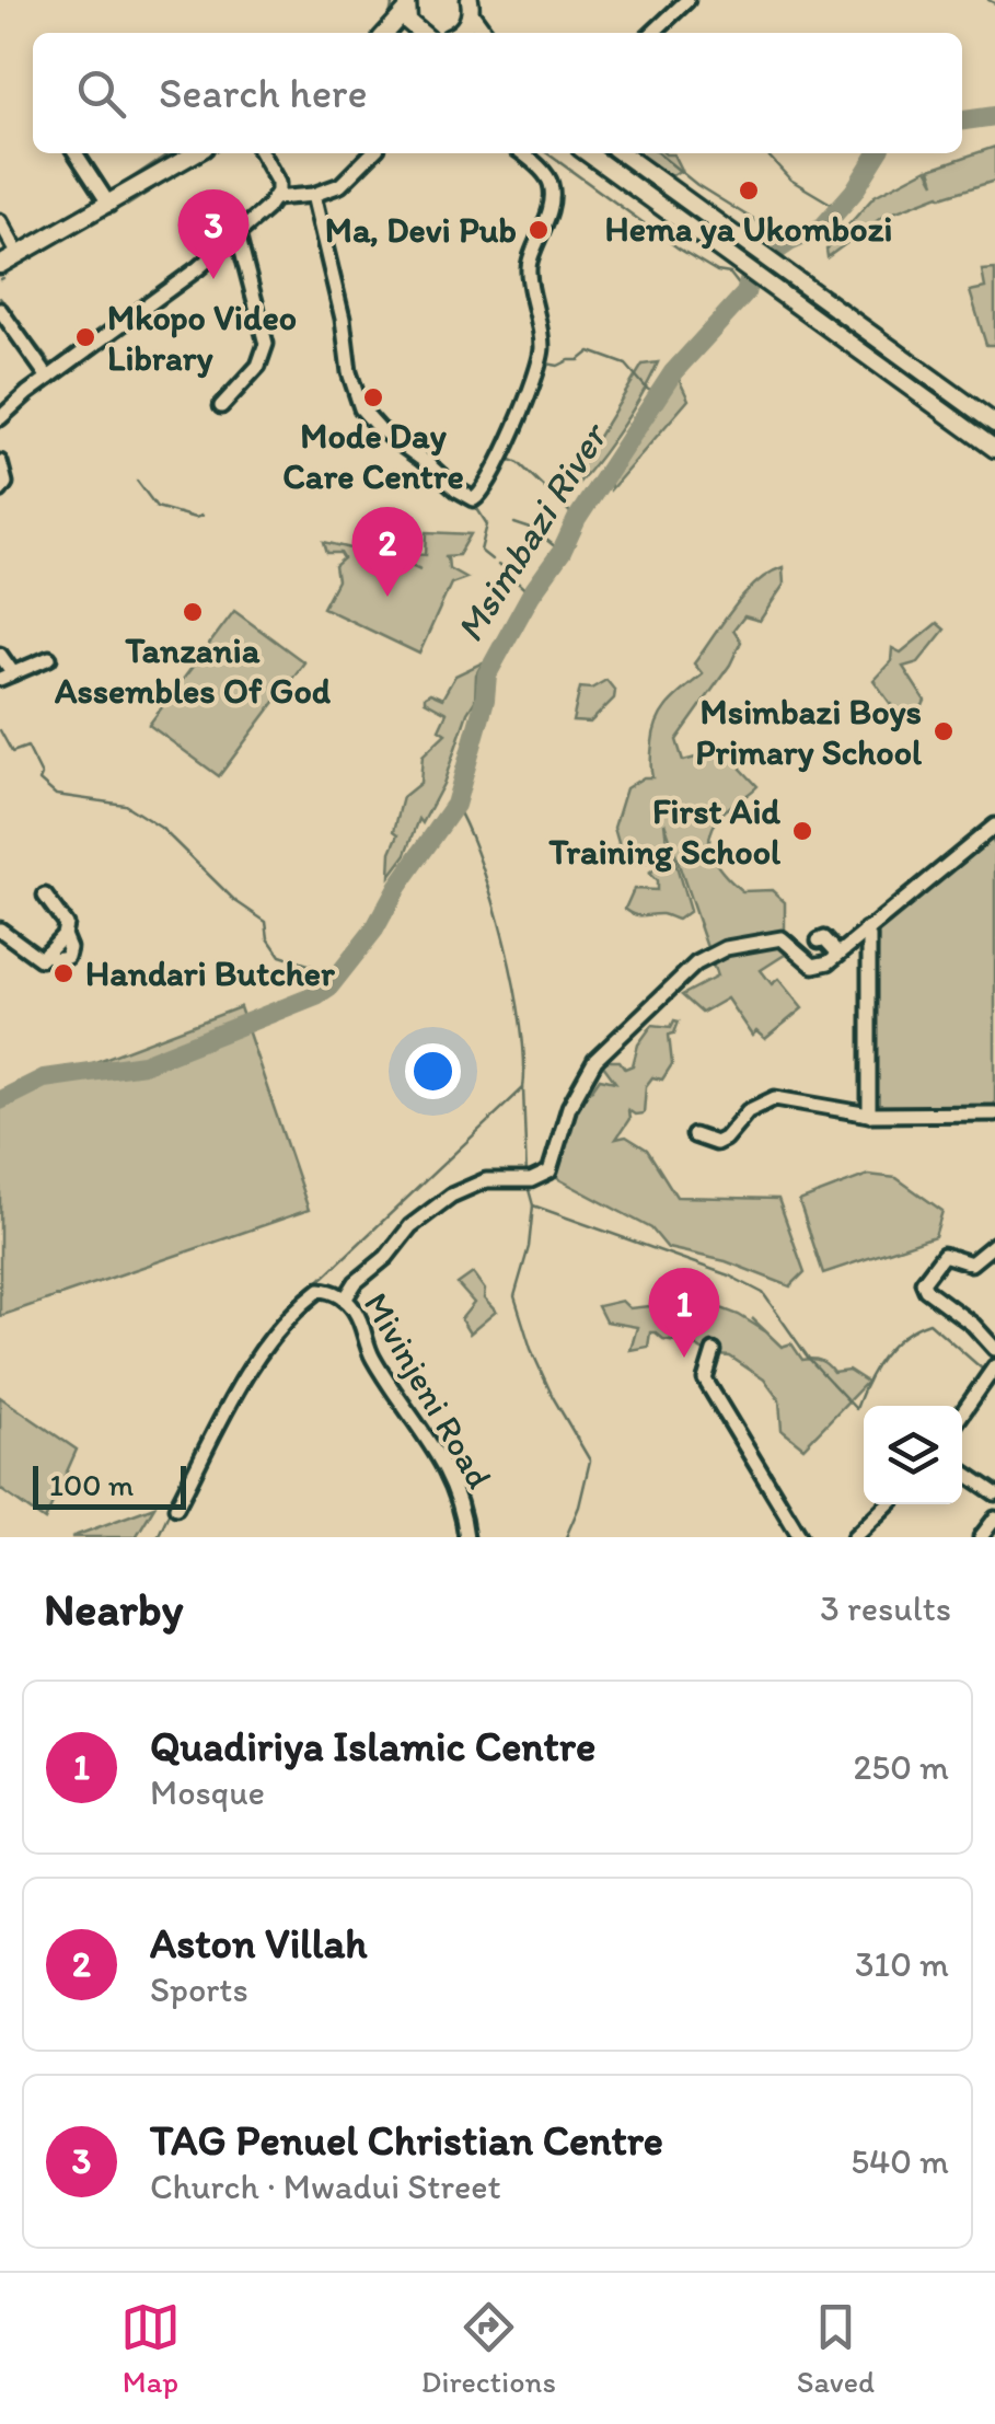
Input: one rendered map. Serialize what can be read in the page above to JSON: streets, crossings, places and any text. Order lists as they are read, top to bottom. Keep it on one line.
{"streets":{"street":["Mivinjeni Road"]},"water":["Msimbazi River"],"places":["Hema ya Ukombozi","Ma, Devi Pub","Mkopo Video Library","Mode Day Care Centre","Tanzania Assembles Of God","Msimbazi Boys Primary School","First Aid Training School","Handari Butcher"],"scale_bar":"100 m","page":{"search":"Search here","pins":["3","2","1"],"scale":"100 m","heading":["Nearby","3 results"],"list":[{"mark":"1","name":"Quadiriya Islamic Centre","note":"Mosque","value":"250 m"},{"mark":"2","name":"Aston Villah","note":"Sports","value":"310 m"},{"mark":"3","name":"TAG Penuel Christian Centre","note":"Church · Mwadui Street","value":"540 m"}],"nav":["Map","Directions","Saved"]}}
